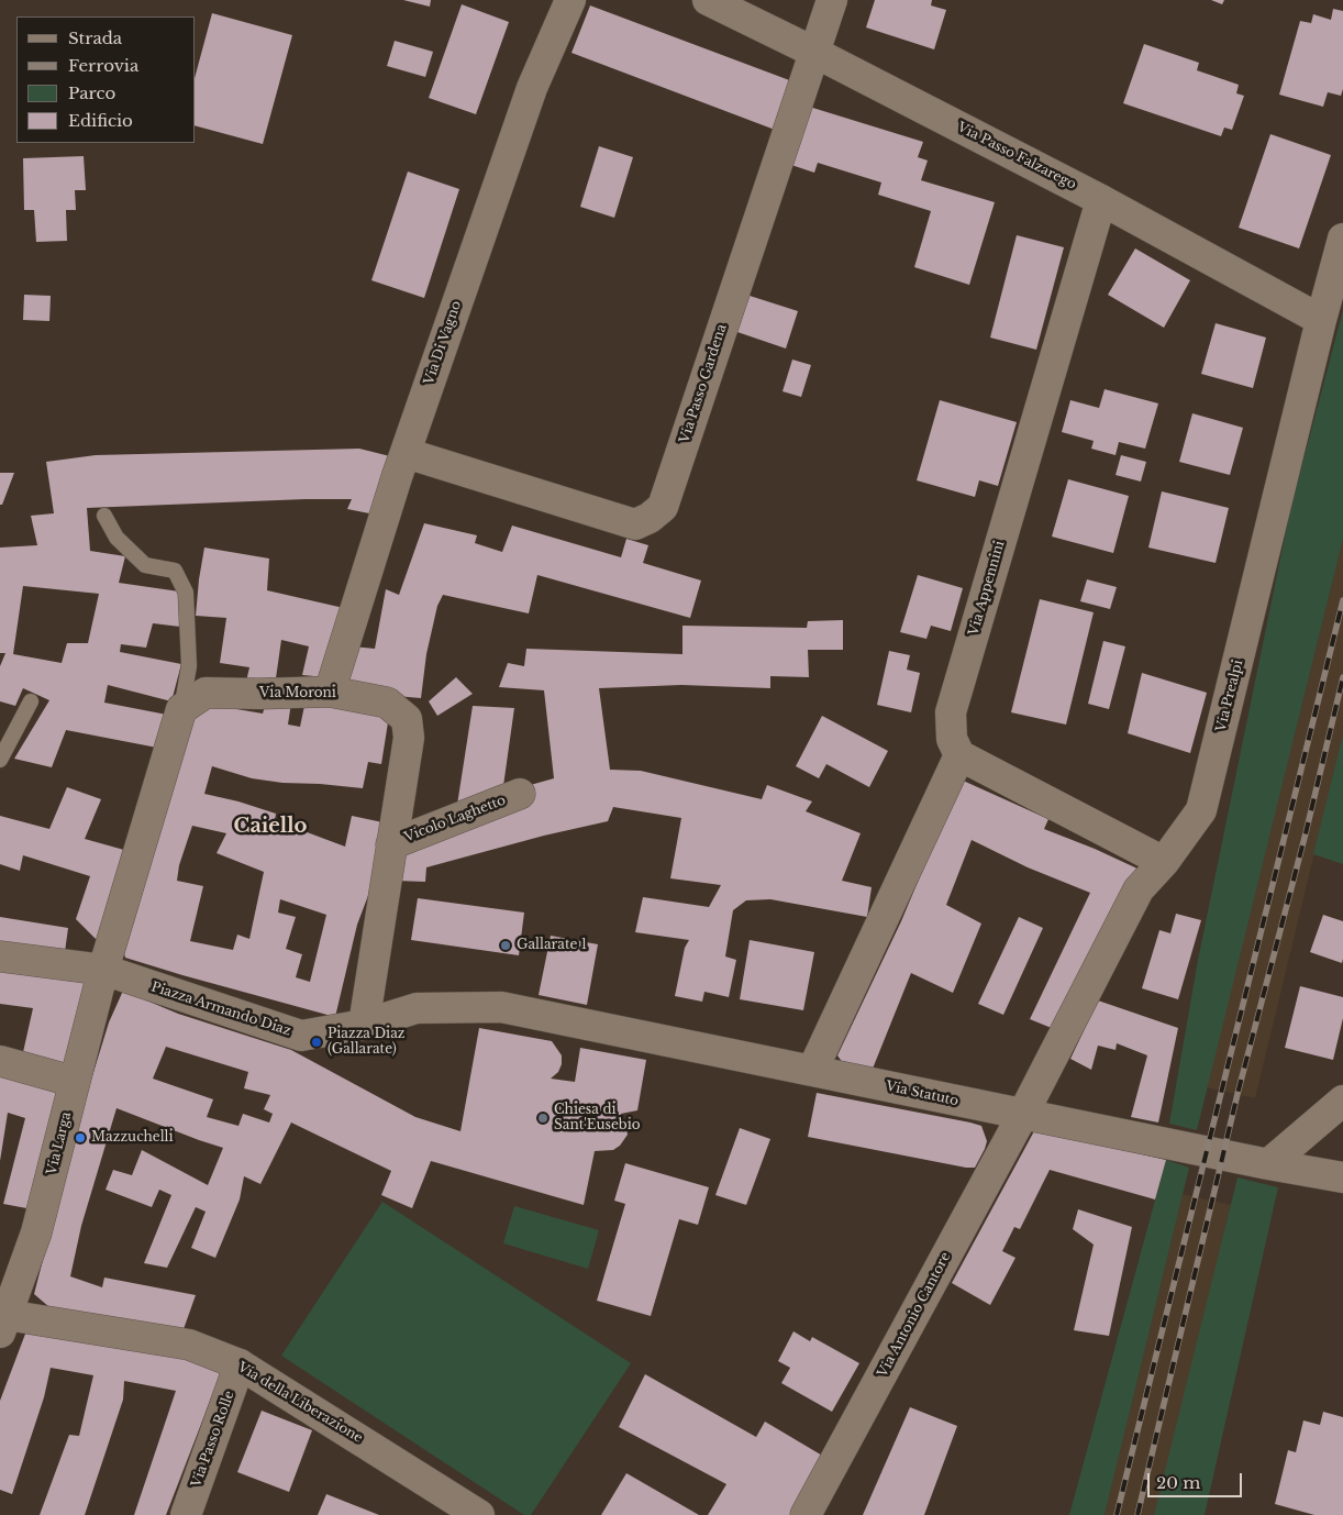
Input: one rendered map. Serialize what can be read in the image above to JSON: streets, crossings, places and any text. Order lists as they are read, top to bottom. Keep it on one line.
{"streets":{"street":["Via Passo Falzarego","Via Di Vagno","Via Passo Gardena","Via Appennini","Via Moroni","Via Prealpi","Vicolo Laghetto","Piazza Armando Diaz","Via Statuto","Via Larga","Via Antonio Cantore","Via della Liberazione","Via Passo Rolle"]},"crossings":[["Via Passo Falzarego","Via Passo Gardena"],["Via Passo Falzarego","Via Appennini"],["Via Passo Falzarego","Via Prealpi"],["Via Di Vagno","Via Passo Gardena"],["Via Di Vagno","Via Moroni"],["Via Moroni","Vicolo Laghetto"],["Via Moroni","Piazza Armando Diaz"],["Via Prealpi","Via Statuto"],["Via Prealpi","Via Antonio Cantore"],["Piazza Armando Diaz","Via Statuto"],["Piazza Armando Diaz","Via Larga"],["Via Statuto","Via Antonio Cantore"],["Via Larga","Via della Liberazione"],["Via della Liberazione","Via Passo Rolle"]],"districts":["Caiello"],"places":["Gallarate 1","Piazza Diaz (Gallarate)","Chiesa di Sant'Eusebio","Mazzuchelli"],"legend":["Strada","Ferrovia","Parco","Edificio"],"scale_bar":"20 m"}
